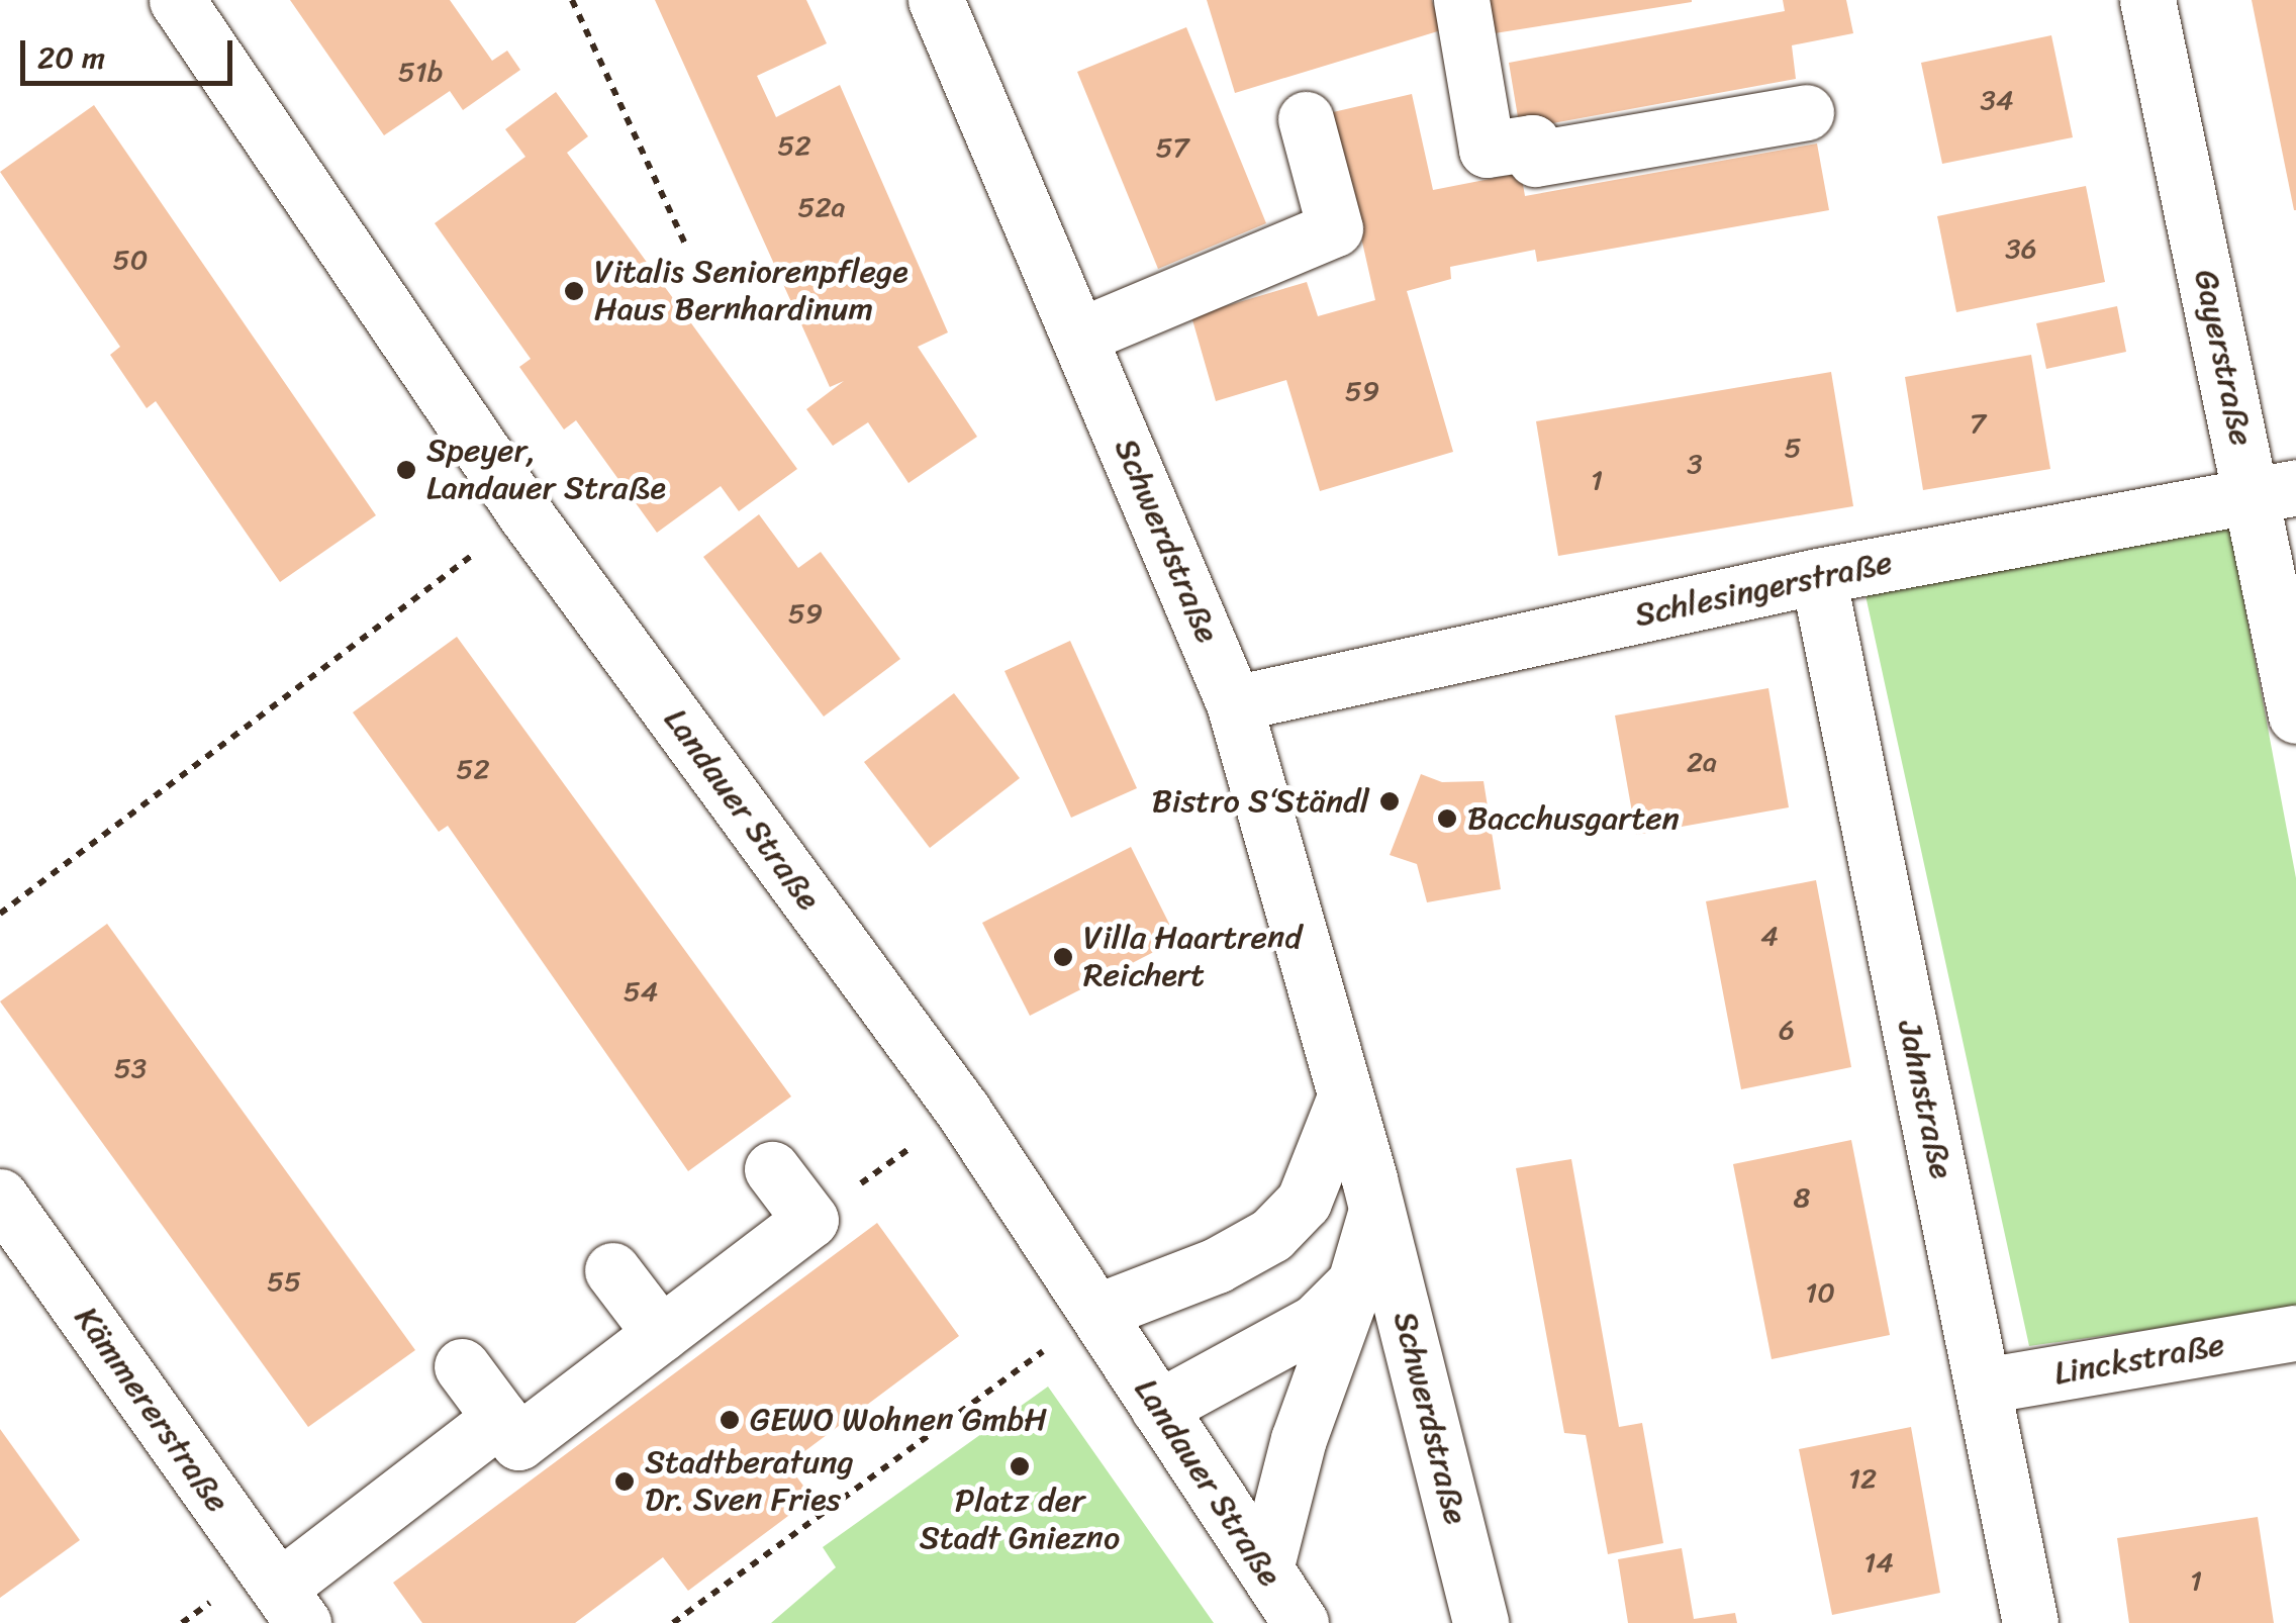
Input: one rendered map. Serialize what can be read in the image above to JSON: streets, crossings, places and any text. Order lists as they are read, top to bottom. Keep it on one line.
{"streets":{"street":["Gayerstraße","Schwerdstraße","Schlesingerstraße","Landauer Straße","Jahnstraße","Linckstraße","Kämmererstraße"]},"crossings":[["Gayerstraße","Schlesingerstraße"],["Schwerdstraße","Schlesingerstraße"],["Schwerdstraße","Landauer Straße"],["Schlesingerstraße","Jahnstraße"],["Jahnstraße","Linckstraße"]],"places":["Vitalis Seniorenpflege Haus Bernhardinum","Speyer, Landauer Straße","Bistro S‘Ständl","Bacchusgarten","Villa Haartrend Reichert","GEWO Wohnen GmbH","Platz der Stadt Gniezno","Stadtberatung Dr. Sven Fries"],"house_numbers":["51b","34","52","57","52a","36","50","59","7","5","3","1","59","2a","52","4","54","6","53","8","55","10","12","14","1"],"scale_bar":"20 m"}
